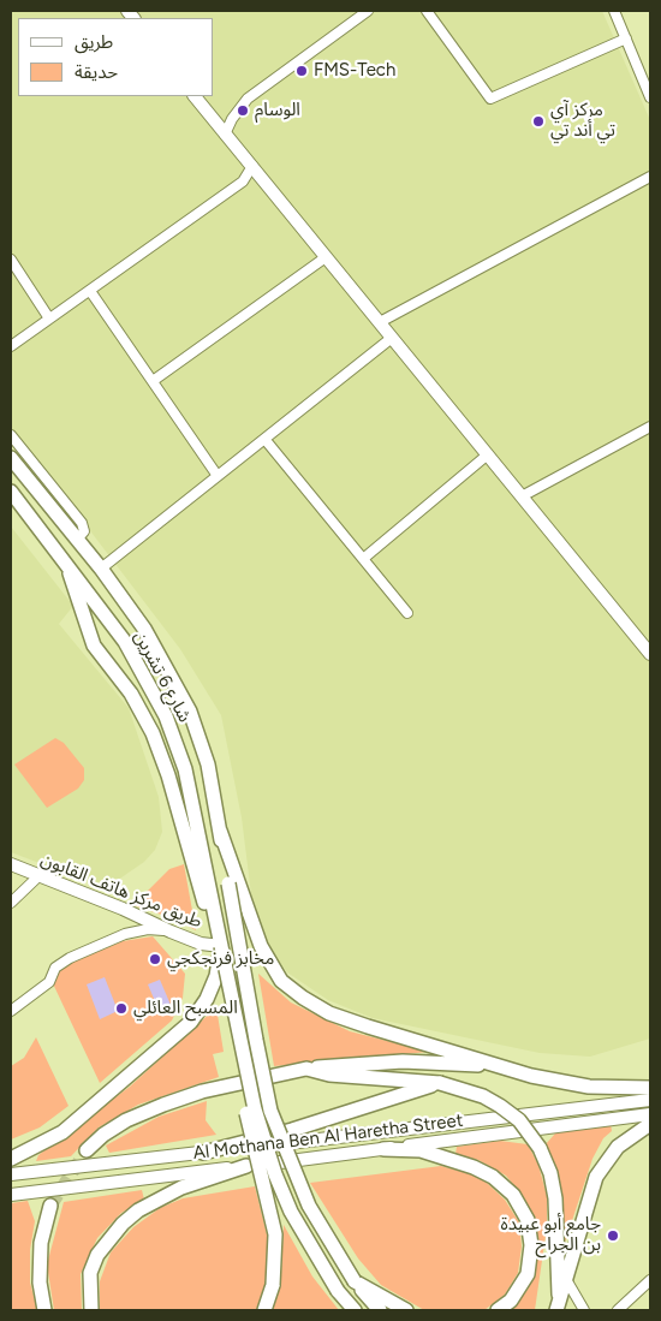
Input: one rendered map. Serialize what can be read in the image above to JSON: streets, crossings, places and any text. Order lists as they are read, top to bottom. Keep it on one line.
{"streets":{"highway":["شارع 6 تشرين"],"main road":["طريق مركز هاتف القابون","Al Mothana Ben Al Haretha Street"]},"crossings":[["شارع 6 تشرين","طريق مركز هاتف القابون"]],"places":["FMS-Tech","الوسام","مركز آي تي أند تي","مخابز فرنجكجي","المسبح العائلي","جامع أبو عبيدة بن الجراح"],"legend":["طريق","حديقة"]}
